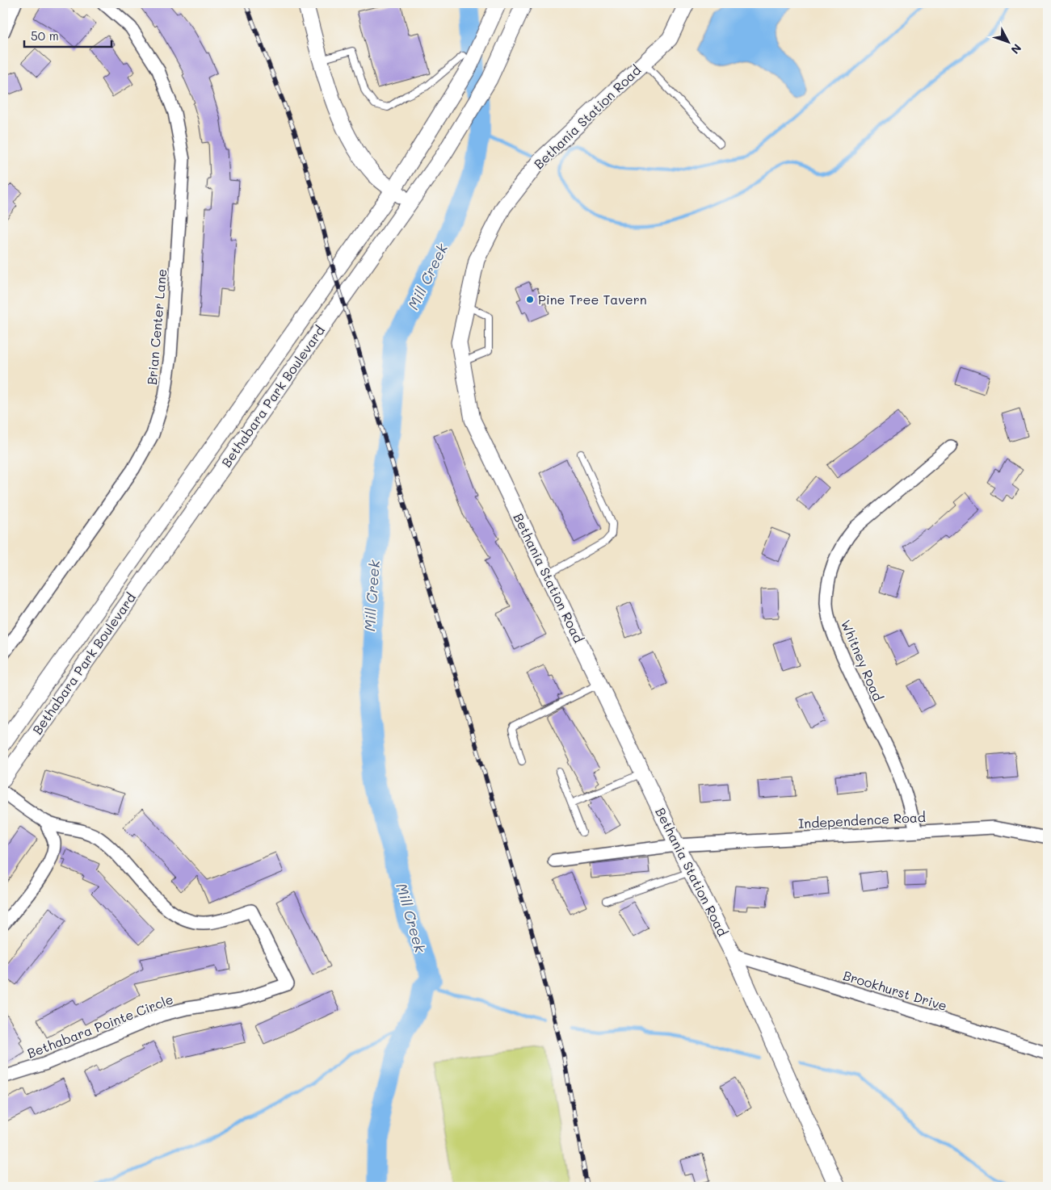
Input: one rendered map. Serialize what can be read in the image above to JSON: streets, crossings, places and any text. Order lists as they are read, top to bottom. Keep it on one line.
{"streets":{"street":["Bethania Station Road","Brian Center Lane","Bethabara Park Boulevard","Whitney Road","Independence Road","Brookhurst Drive","Bethabara Pointe Circle"]},"crossings":[["Bethania Station Road","Independence Road"],["Bethania Station Road","Brookhurst Drive"],["Whitney Road","Independence Road"]],"water":["Mill Creek"],"places":["Pine Tree Tavern"],"scale_bar":"50 m","north":"bottom right"}
